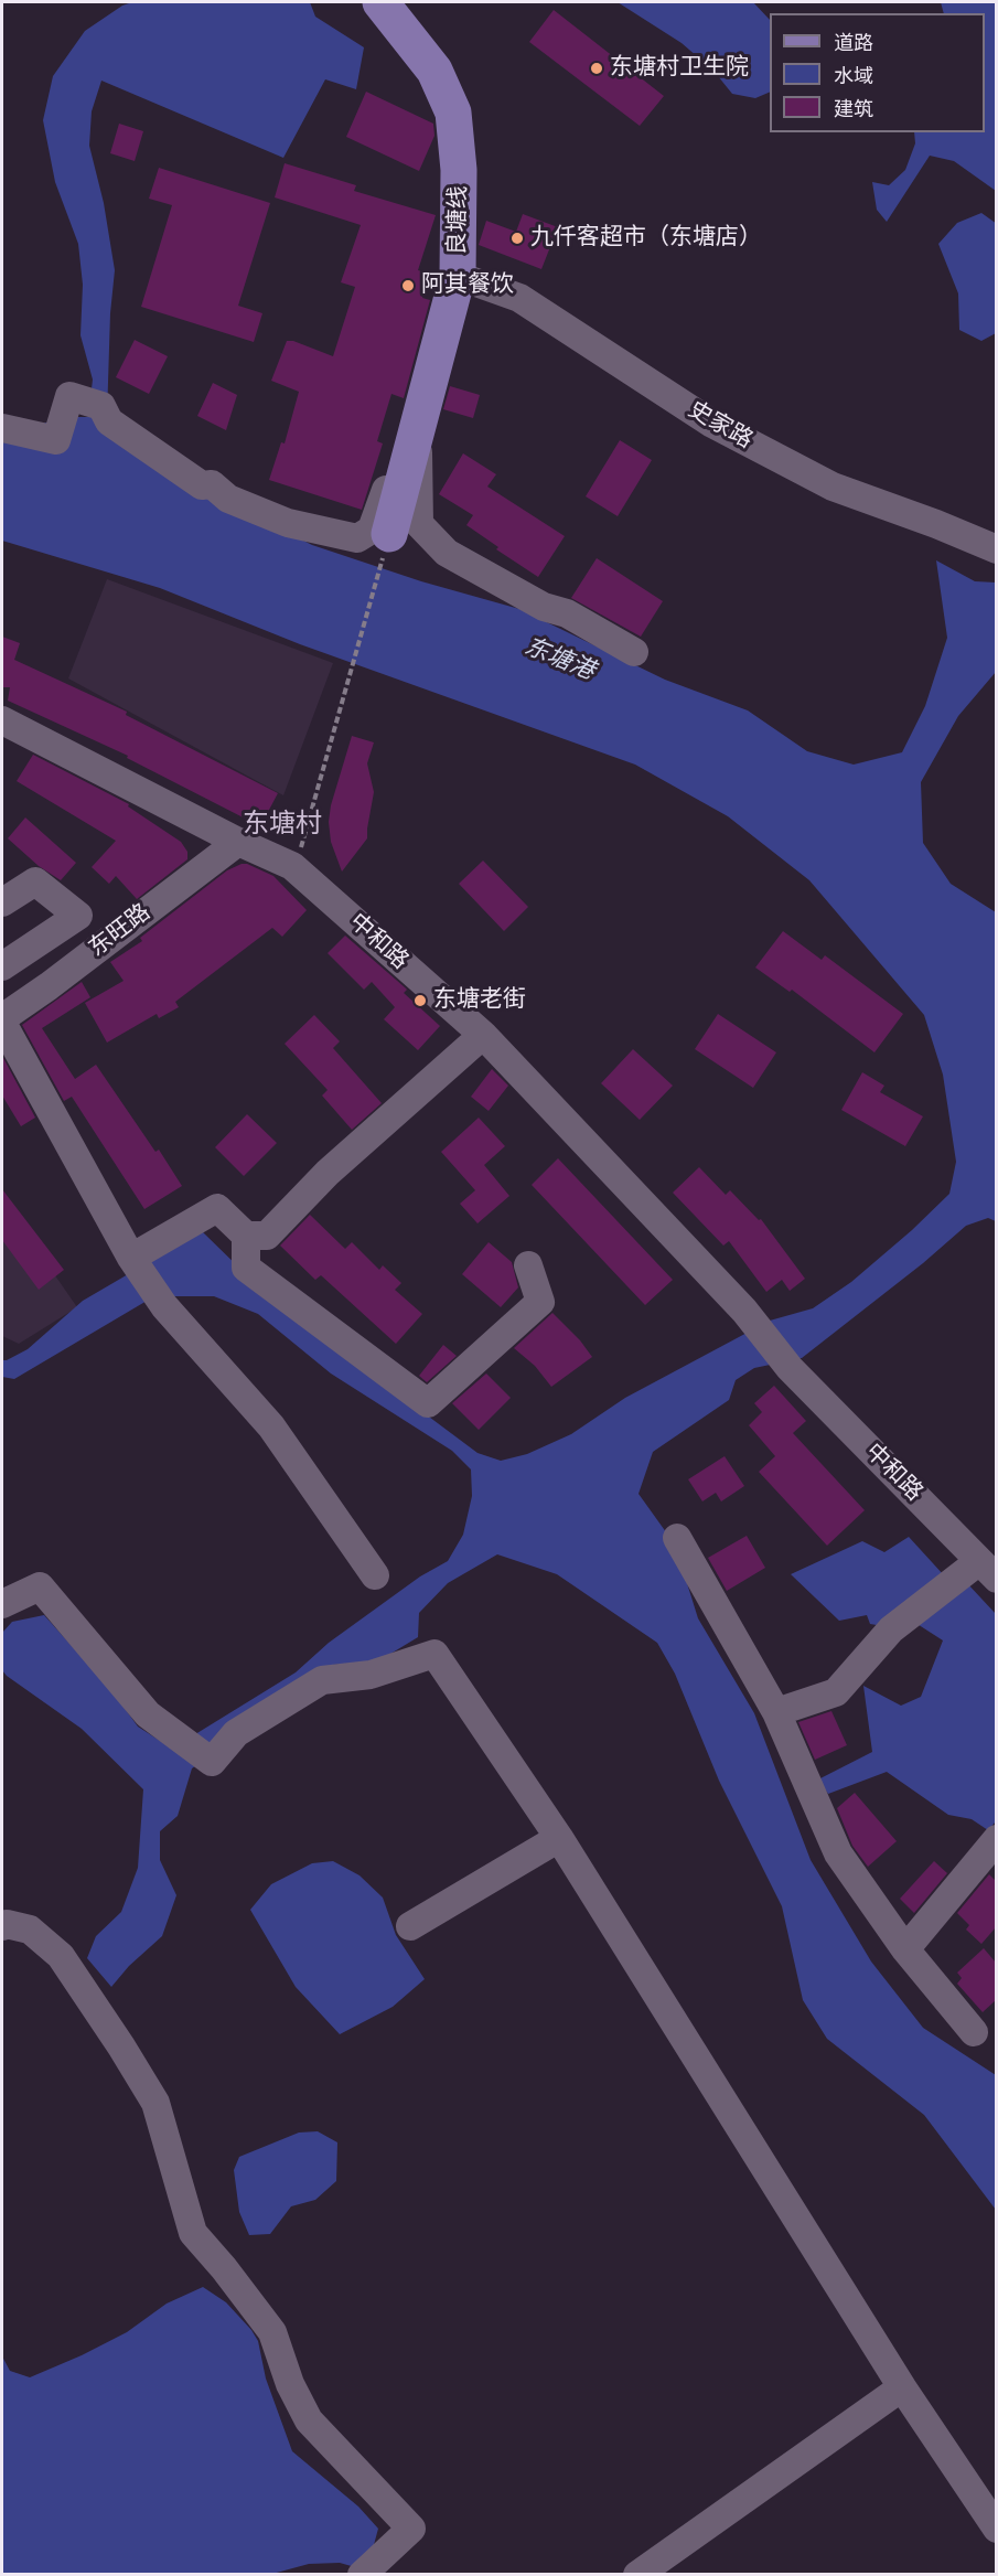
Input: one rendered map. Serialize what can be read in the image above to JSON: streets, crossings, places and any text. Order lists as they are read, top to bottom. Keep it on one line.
{"streets":{"main road":["良塘线"],"street":["史家路","东旺路","中和路"]},"crossings":[["良塘线","史家路"],["东旺路","中和路"]],"districts":["东塘村"],"water":["东塘港"],"places":["东塘村卫生院","九仟客超市（东塘店）","阿其餐饮","东塘老街"],"legend":["道路","水域","建筑"]}
